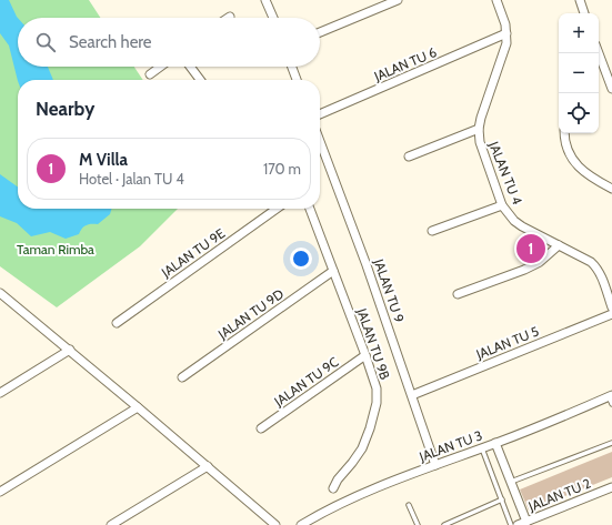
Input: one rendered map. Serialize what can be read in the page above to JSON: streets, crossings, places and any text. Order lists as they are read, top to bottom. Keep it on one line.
{"streets":{"street":["JALAN TU 6","JALAN TU 4","JALAN TU 9E","JALAN TU 9","JALAN TU 9D","JALAN TU 5","JALAN TU 9B","JALAN TU 9C","JALAN TU 3","JALAN TU 2"]},"crossings":[["JALAN TU 6","JALAN TU 4"],["JALAN TU 9","JALAN TU 5"],["JALAN TU 9","JALAN TU 3"],["JALAN TU 9D","JALAN TU 9B"],["JALAN TU 9B","JALAN TU 9C"]],"parks":["Taman Rimba"],"page":{"map_buttons":["+","−"],"search":"Search here","heading":"Nearby","list":[{"mark":"1","name":"M Villa","note":"Hotel · Jalan TU 4","value":"170 m"}],"pins":"1"}}
